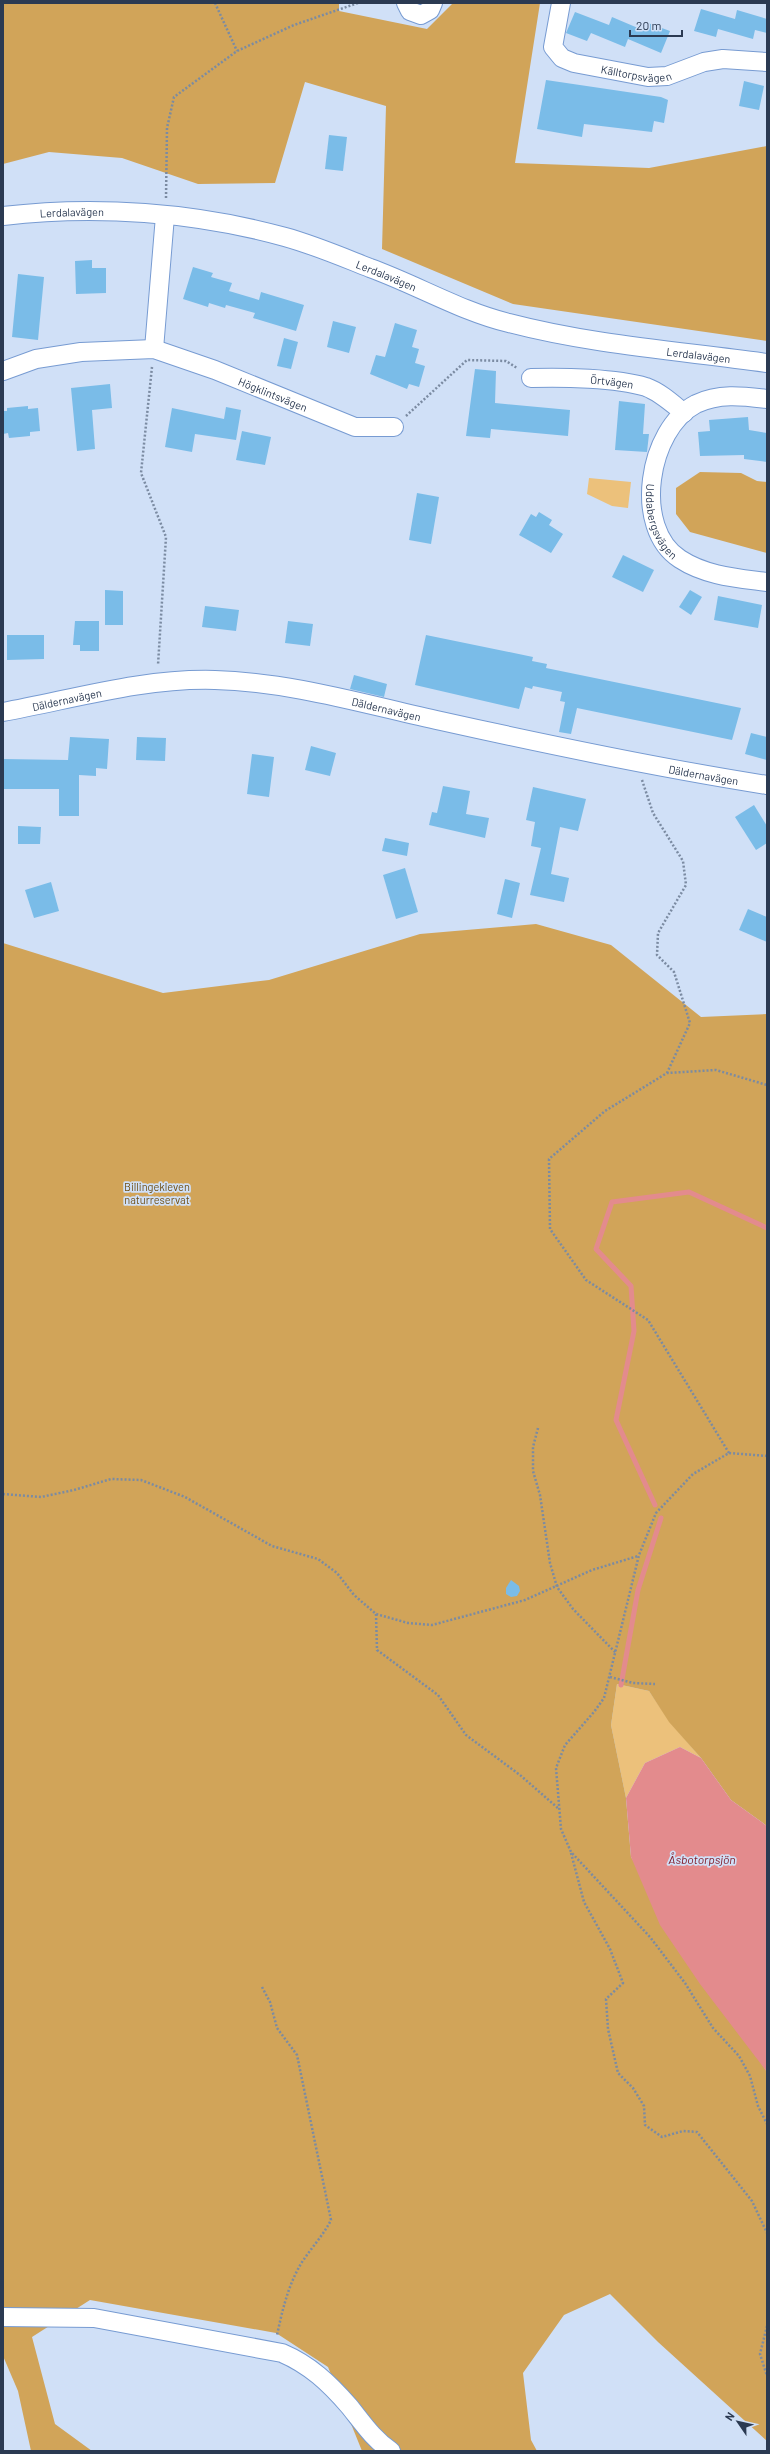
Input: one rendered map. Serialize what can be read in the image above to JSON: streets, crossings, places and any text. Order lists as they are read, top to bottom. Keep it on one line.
{"streets":{"street":["Källtorpsvägen","Lerdalavägen","Örtvägen","Högklintsvägen","Uddabergsvägen","Däldernavägen"]},"crossings":[["Örtvägen","Uddabergsvägen"]],"water":["Åsbotorpsjön"],"parks":["Billingekleven naturreservat"],"scale_bar":"20 m","north":"top left"}
